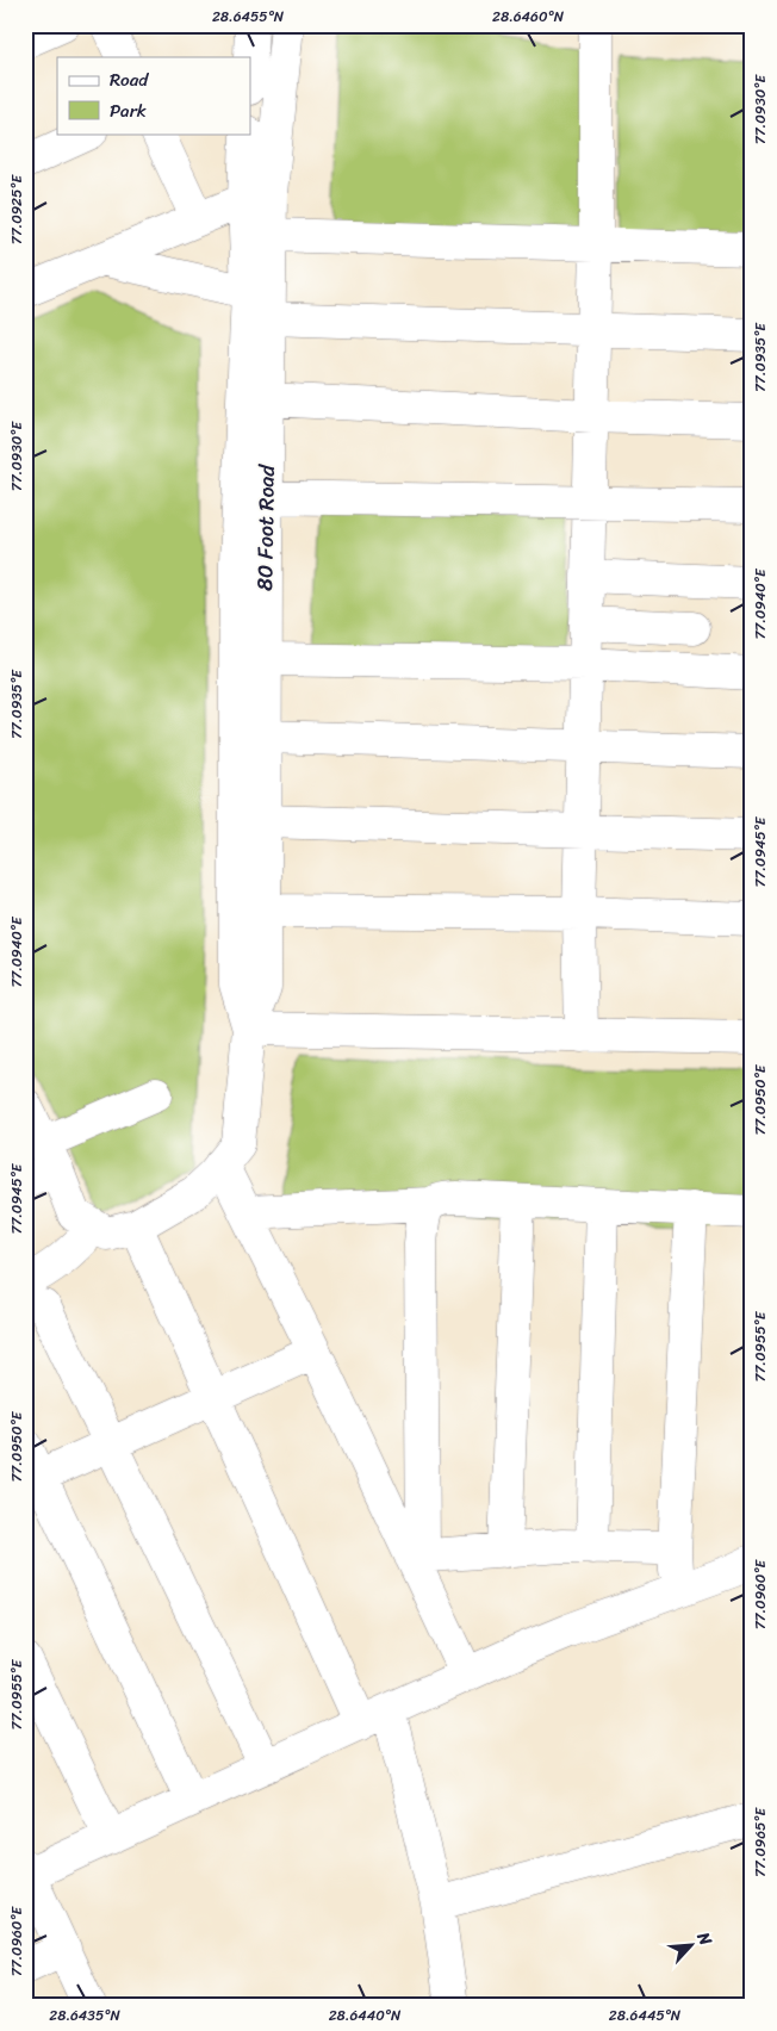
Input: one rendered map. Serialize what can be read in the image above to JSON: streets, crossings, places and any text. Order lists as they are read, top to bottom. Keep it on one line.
{"streets":{"street":["80 Foot Road"]},"legend":["Road","Park"],"north":"top right","coordinates":["28.6455°N","28.6460°N","77.0930°E","77.0925°E","77.0935°E","77.0940°E","77.0945°E","77.0950°E","77.0955°E","77.0960°E","77.0965°E","28.6435°N","28.6440°N","28.6445°N"]}
